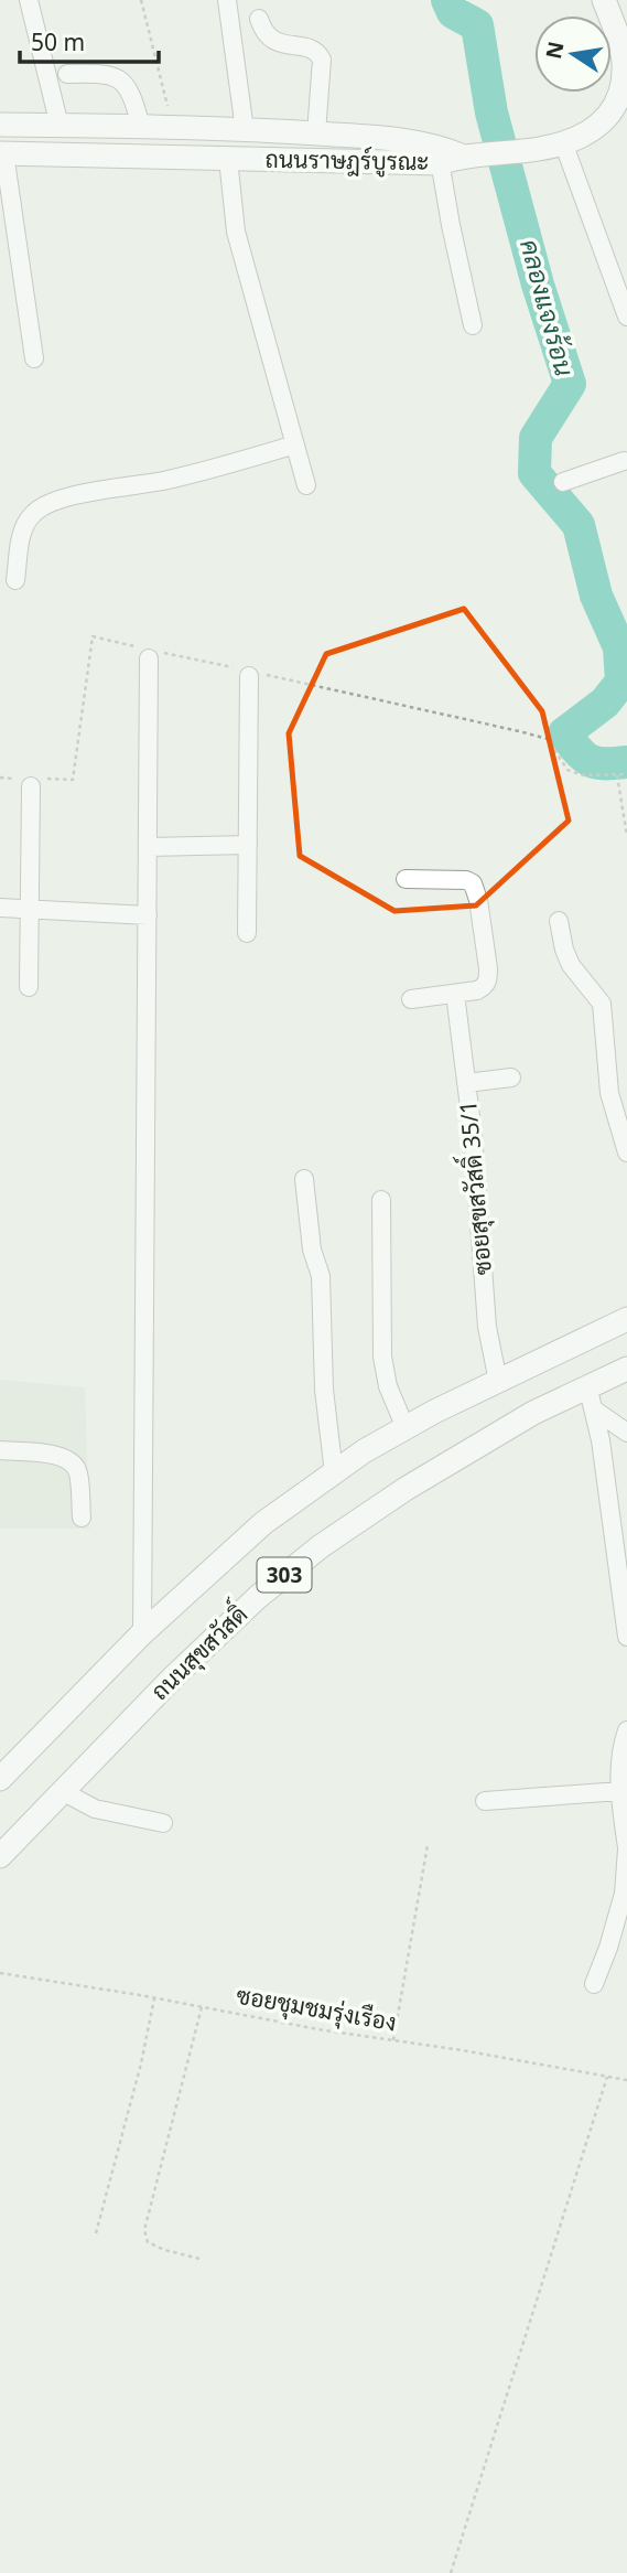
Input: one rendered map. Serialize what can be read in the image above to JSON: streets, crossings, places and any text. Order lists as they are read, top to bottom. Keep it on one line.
{"streets":{"main road":["ถนนราษฎร์บูรณะ","303","ถนนสุขสวัสดิ์"],"street":["ซอยสุขสวัสดิ์ 35/1"],"path":["ซอยชุมชมรุ่งเรือง"]},"crossings":[["ซอยสุขสวัสดิ์ 35/1","303"]],"water":["คลองแจงร้อน"],"scale_bar":"50 m","north":"left"}
